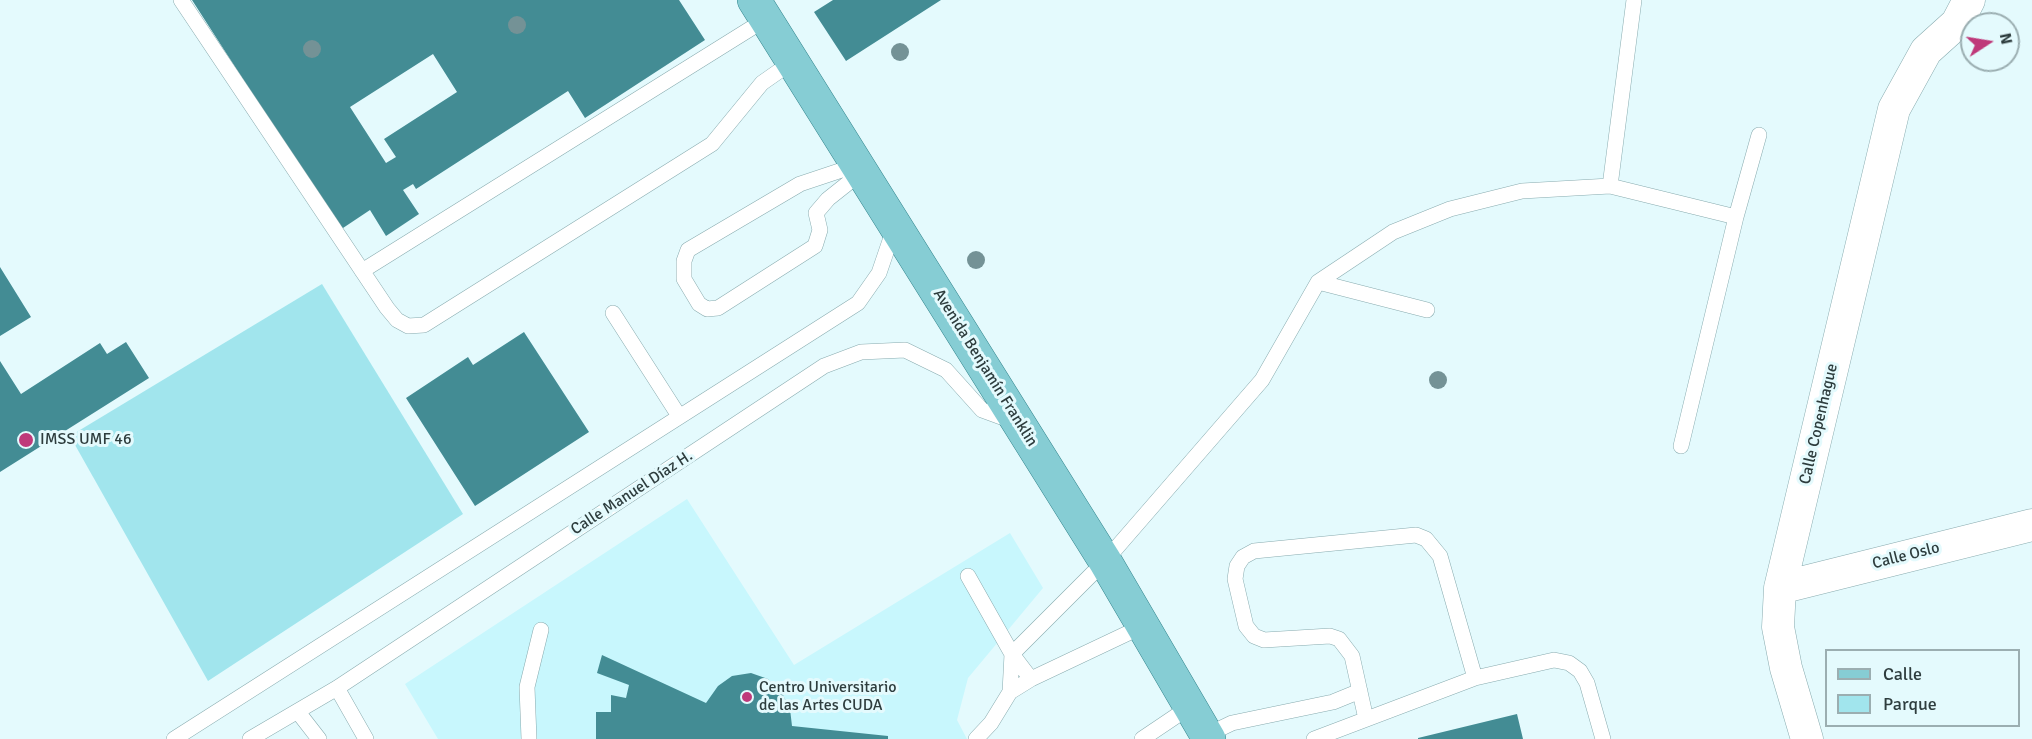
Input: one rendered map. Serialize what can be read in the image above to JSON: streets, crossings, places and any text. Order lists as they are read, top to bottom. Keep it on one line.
{"streets":{"main road":["Avenida Benjamín Franklin"],"street":["Calle Copenhague","Calle Oslo"],"lane":["Calle Manuel Díaz H."]},"crossings":[["Avenida Benjamín Franklin","Calle Manuel Díaz H."],["Calle Copenhague","Calle Oslo"]],"places":["IMSS UMF 46","Centro Universitario de las Artes CUDA"],"legend":["Calle","Parque"],"north":"right"}
